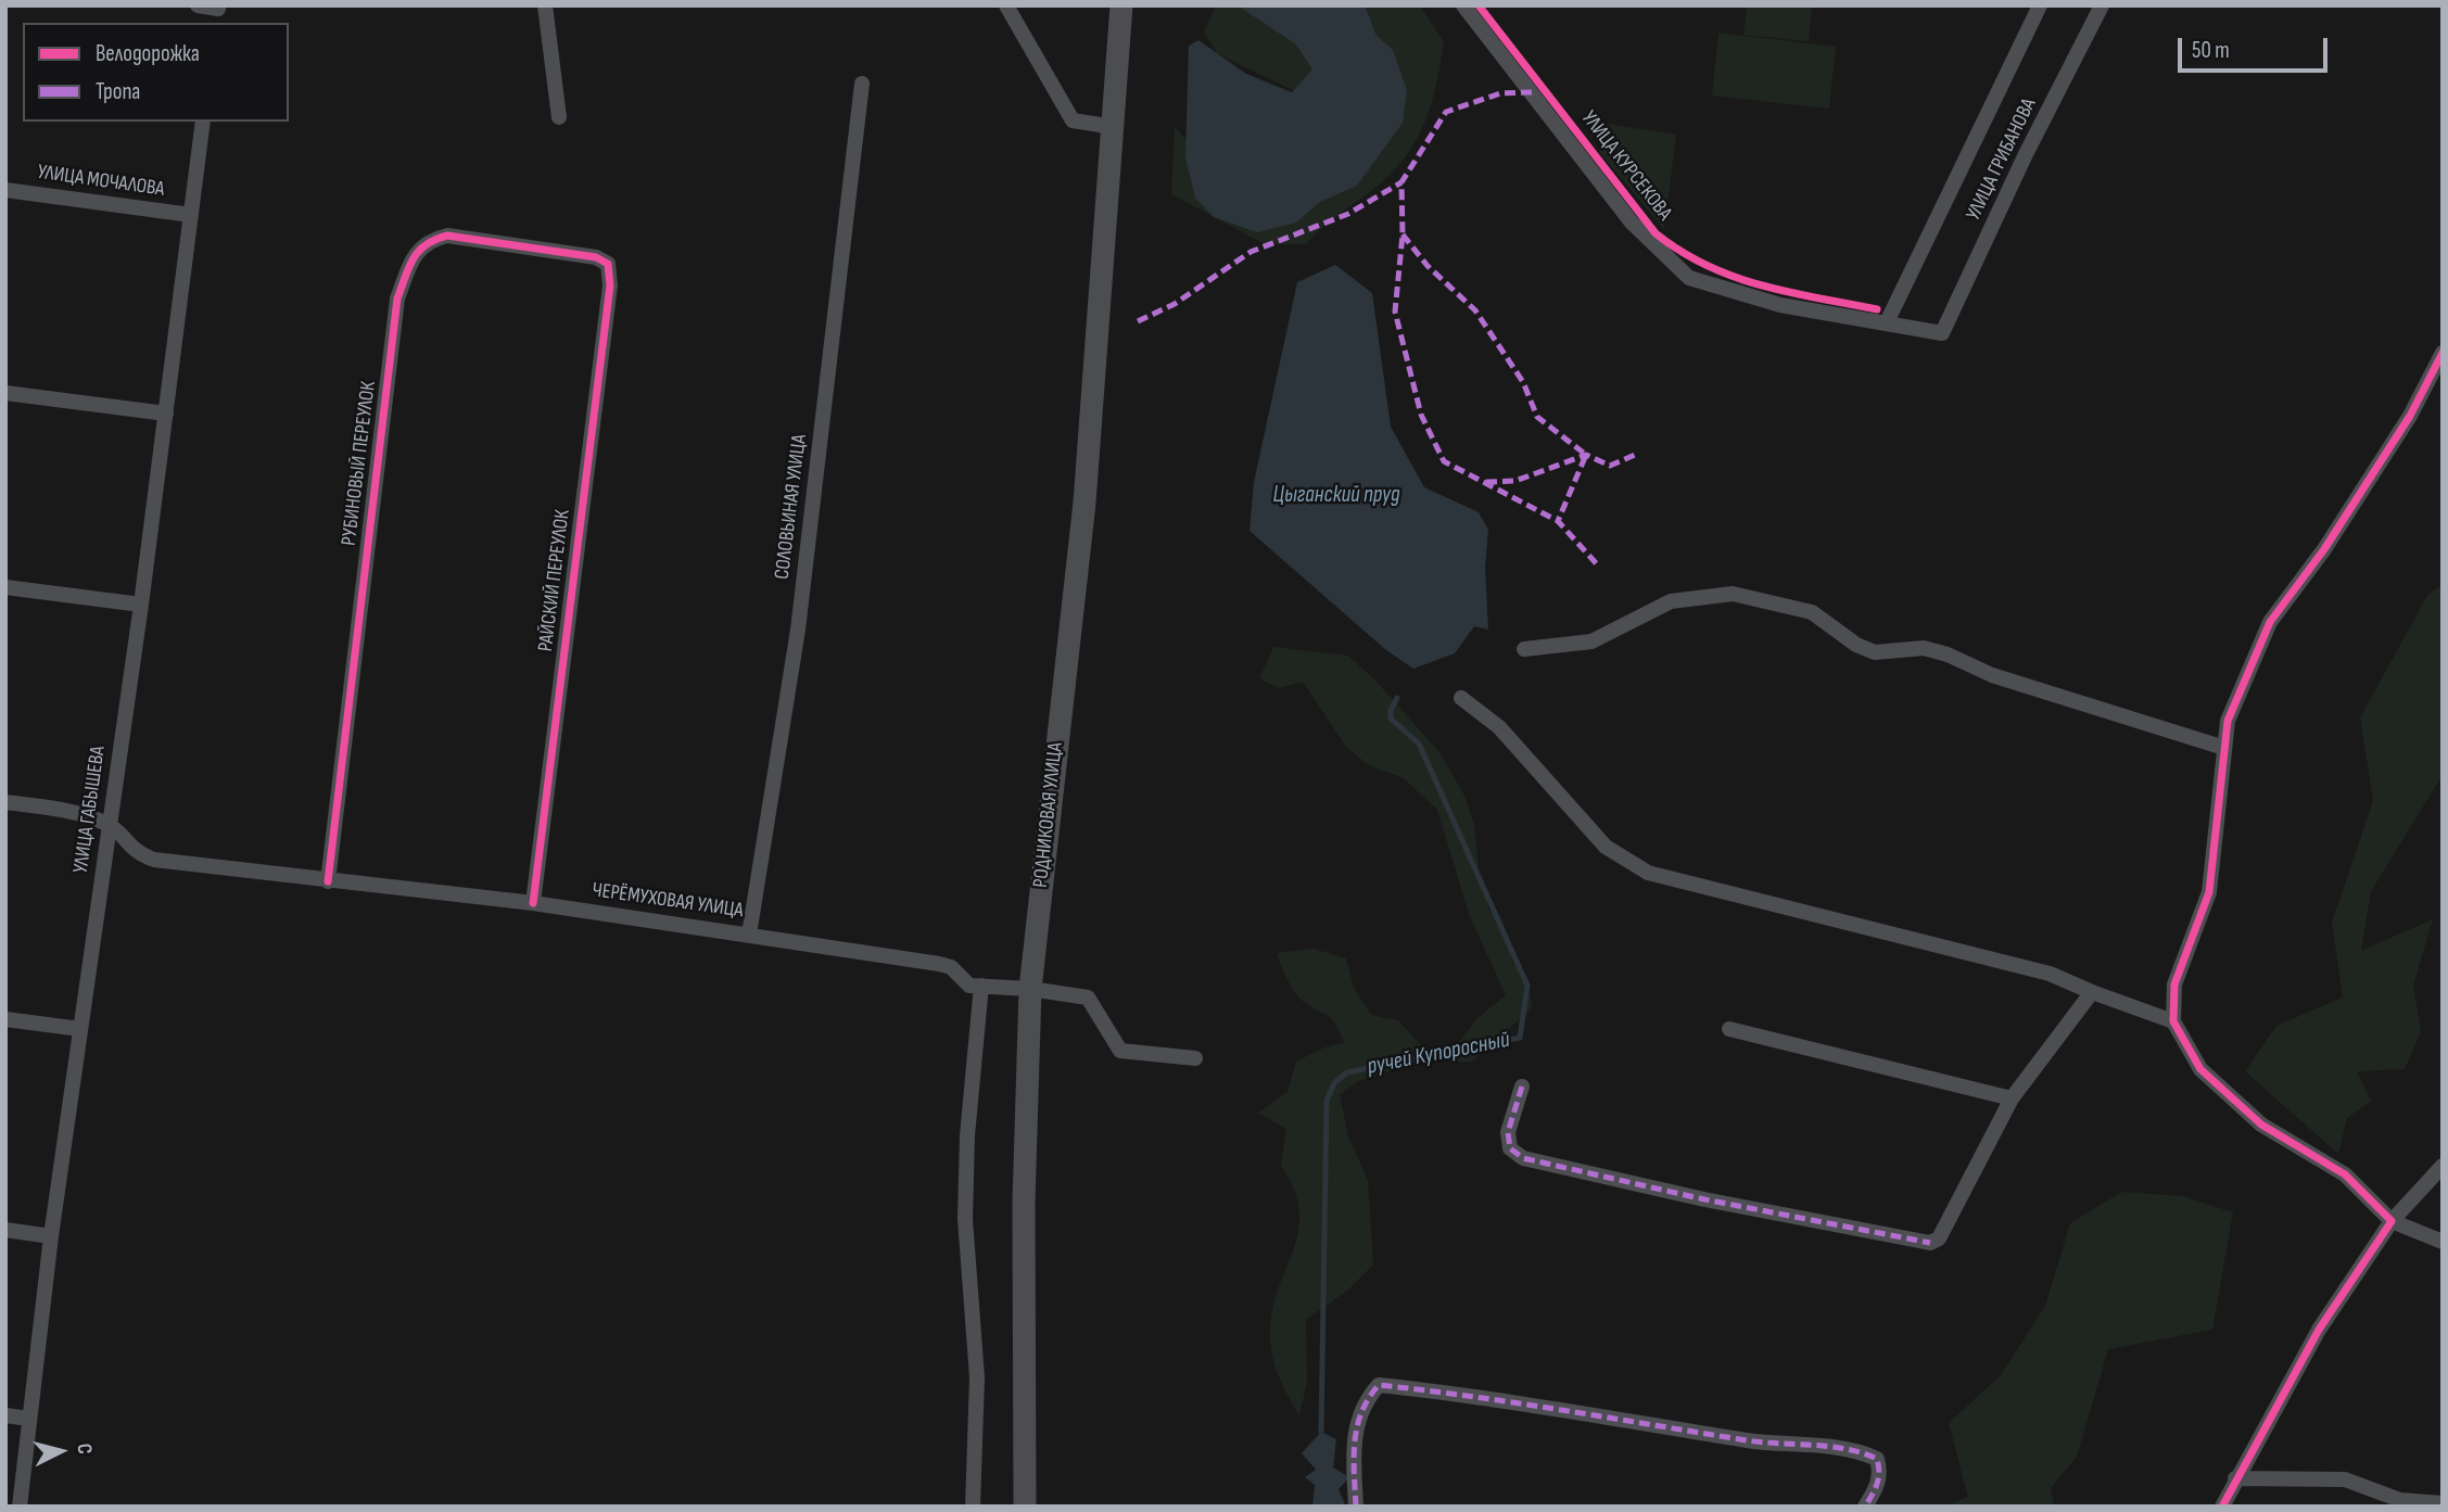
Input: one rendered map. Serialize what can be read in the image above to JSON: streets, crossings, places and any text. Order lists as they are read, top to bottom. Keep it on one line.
{"streets":{"main road":["РОДНИКОВАЯ УЛИЦА"],"street":["УЛИЦА ГРИБАНОВА","УЛИЦА КУРСЕКОВА","УЛИЦА МОЧАЛОВА","РУБИНОВЫЙ ПЕРЕУЛОК","СОЛОВЬИНАЯ УЛИЦА","РАЙСКИЙ ПЕРЕУЛОК","УЛИЦА ГАБЫШЕВА","ЧЕРЁМУХОВАЯ УЛИЦА"]},"crossings":[["УЛИЦА ГРИБАНОВА","УЛИЦА КУРСЕКОВА"],["УЛИЦА МОЧАЛОВА","УЛИЦА ГАБЫШЕВА"],["РУБИНОВЫЙ ПЕРЕУЛОК","РАЙСКИЙ ПЕРЕУЛОК"],["РУБИНОВЫЙ ПЕРЕУЛОК","ЧЕРЁМУХОВАЯ УЛИЦА"],["СОЛОВЬИНАЯ УЛИЦА","ЧЕРЁМУХОВАЯ УЛИЦА"],["РАЙСКИЙ ПЕРЕУЛОК","ЧЕРЁМУХОВАЯ УЛИЦА"],["УЛИЦА ГАБЫШЕВА","ЧЕРЁМУХОВАЯ УЛИЦА"],["РОДНИКОВАЯ УЛИЦА","ЧЕРЁМУХОВАЯ УЛИЦА"]],"water":["Цыганский пруд","ручей Купоросный"],"legend":["Велодорожка","Тропа"],"scale_bar":"50 m","north":"right"}
